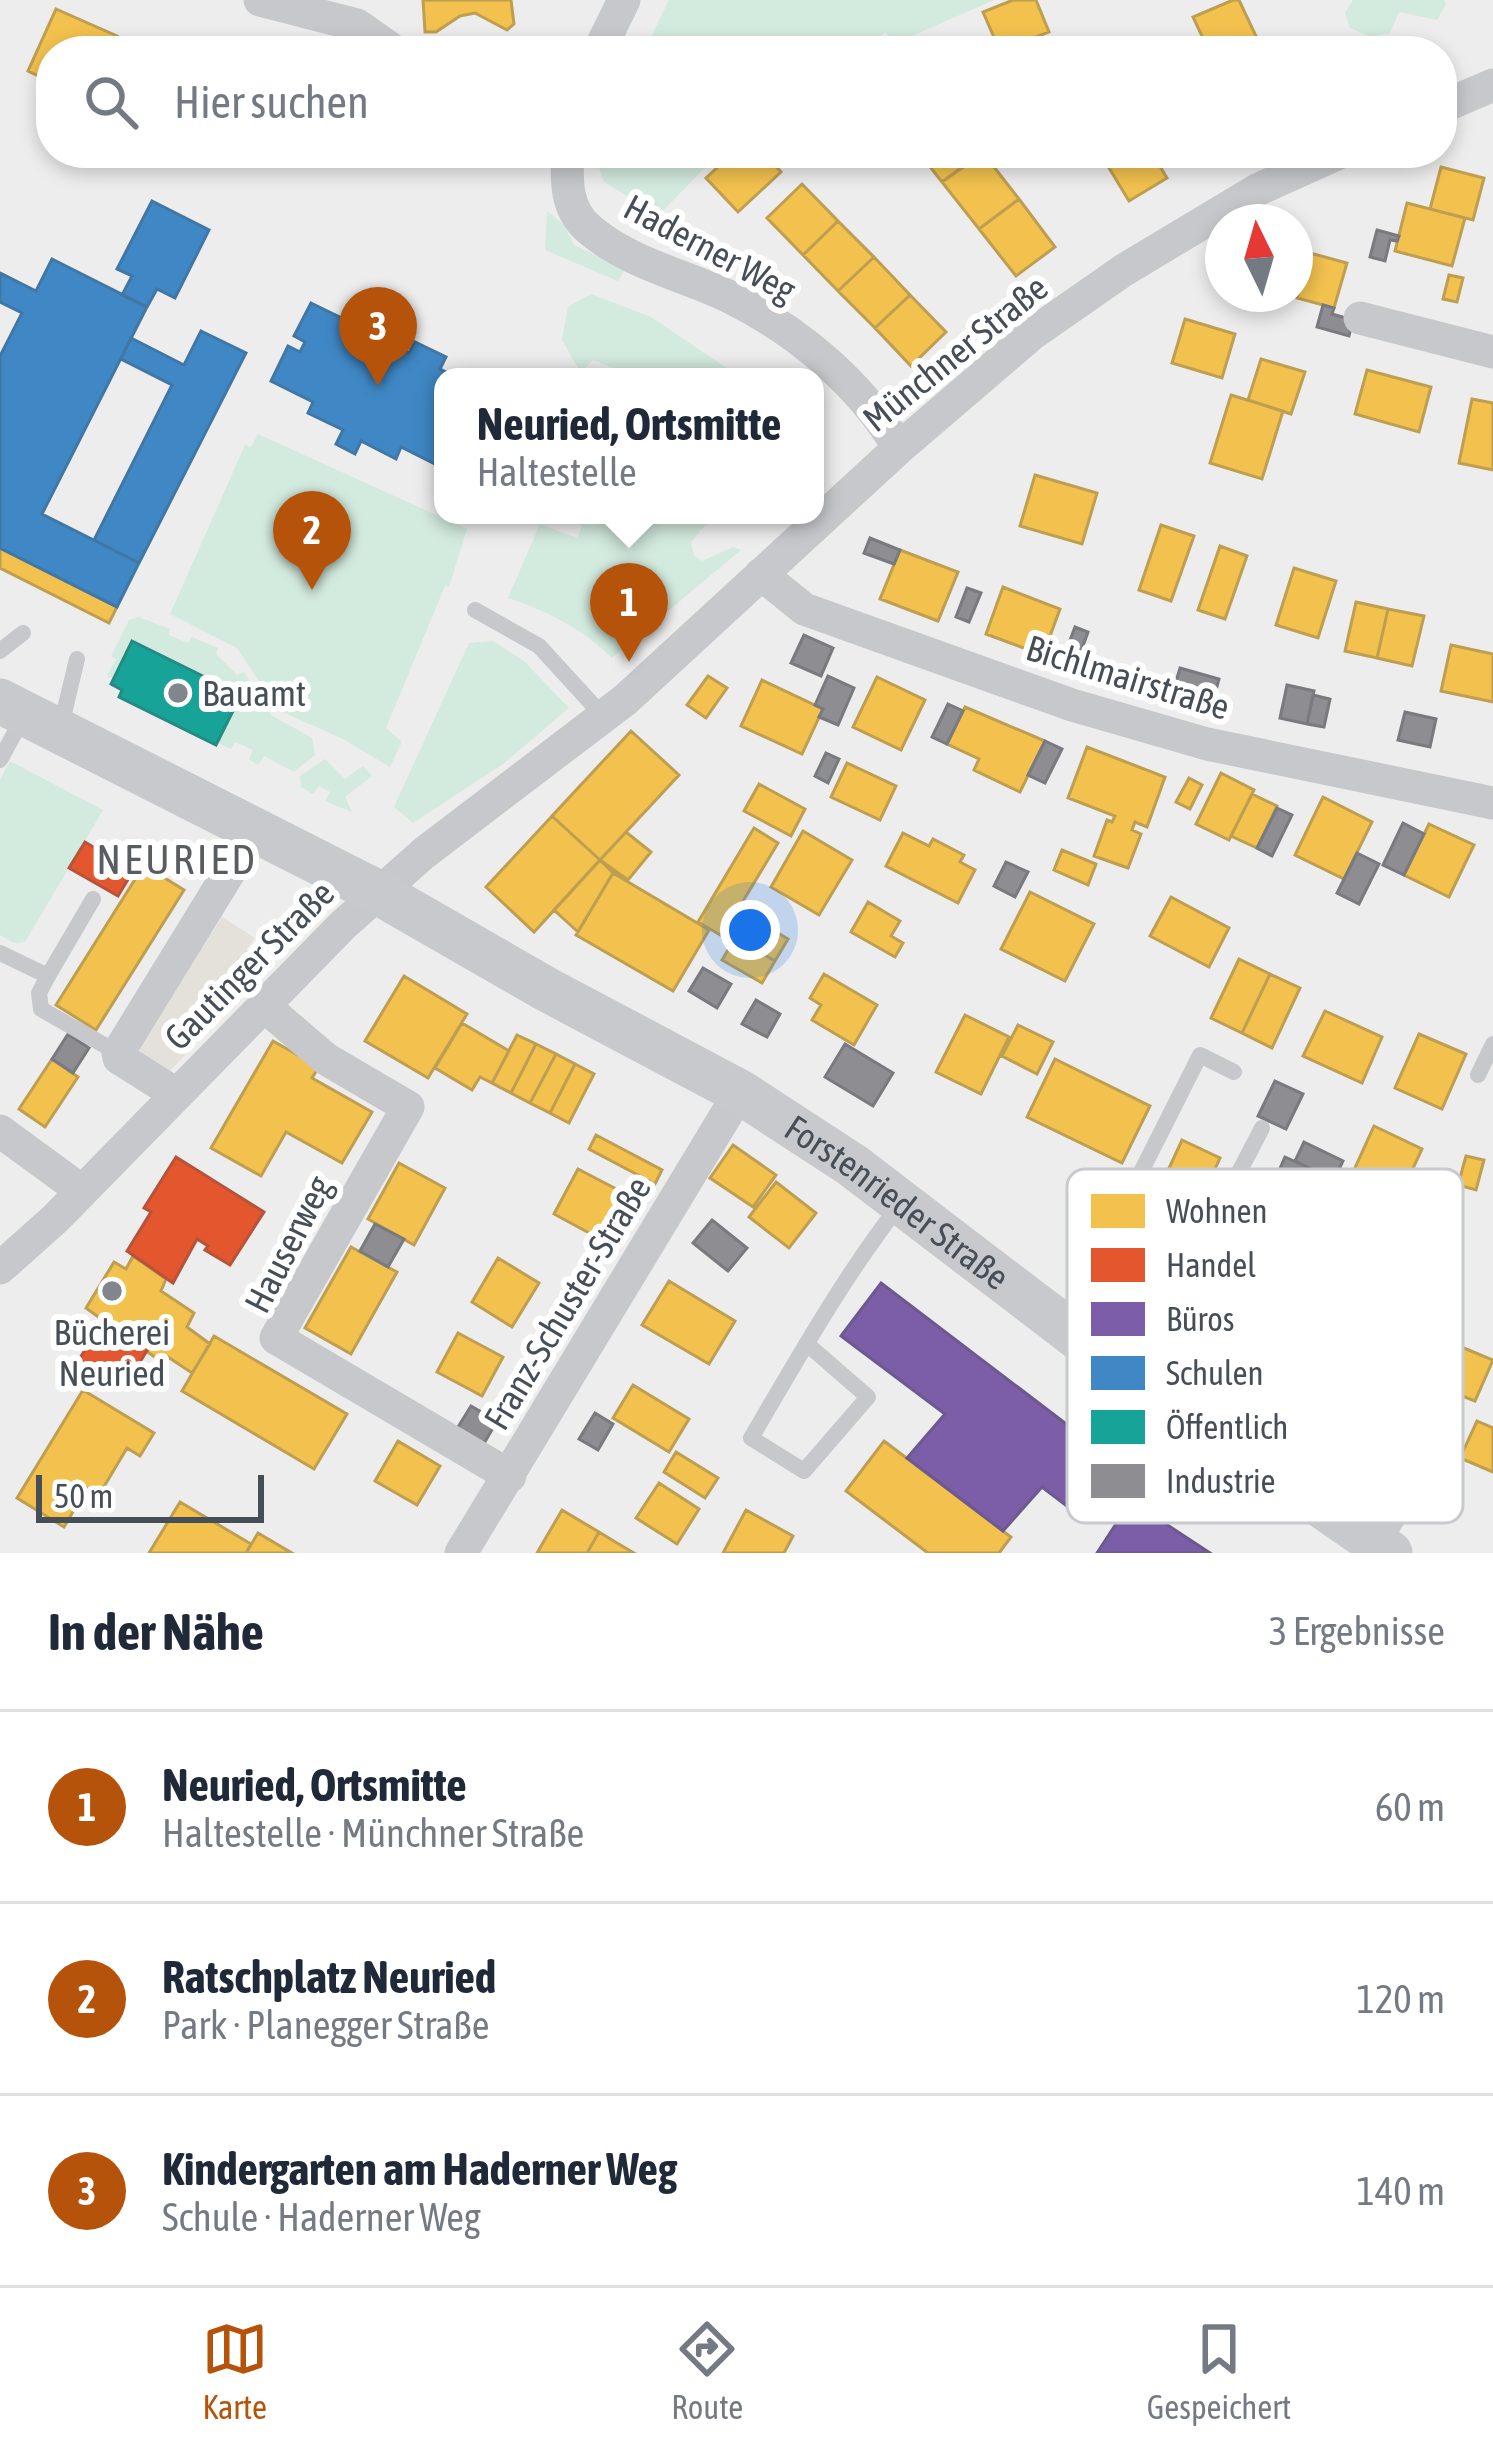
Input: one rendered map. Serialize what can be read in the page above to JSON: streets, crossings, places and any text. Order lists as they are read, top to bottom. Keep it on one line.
{"streets":{"main road":["Forstenrieder Straße"],"street":["Haderner Weg","Münchner Straße","Bichlmairstraße","Gautinger Straße","Hauserweg","Franz-Schuster-Straße"]},"crossings":[["Haderner Weg","Münchner Straße"],["Münchner Straße","Bichlmairstraße"],["Münchner Straße","Gautinger Straße"],["Münchner Straße","Forstenrieder Straße"],["Gautinger Straße","Forstenrieder Straße"],["Gautinger Straße","Hauserweg"],["Forstenrieder Straße","Franz-Schuster-Straße"],["Hauserweg","Franz-Schuster-Straße"]],"districts":["NEURIED"],"places":["Bauamt","Bücherei Neuried"],"legend":["Wohnen","Handel","Büros","Schulen","Öffentlich","Industrie"],"scale_bar":"50 m","north":"top","page":{"search":"Hier suchen","pins":["3","2","1"],"popup":["Neuried, Ortsmitte","Haltestelle"],"scale":"50 m","heading":["In der Nähe","3 Ergebnisse"],"list":[{"mark":"1","name":"Neuried, Ortsmitte","note":"Haltestelle · Münchner Straße","value":"60 m"},{"mark":"2","name":"Ratschplatz Neuried","note":"Park · Planegger Straße","value":"120 m"},{"mark":"3","name":"Kindergarten am Haderner Weg","note":"Schule · Haderner Weg","value":"140 m"}],"nav":["Karte","Route","Gespeichert"]}}
